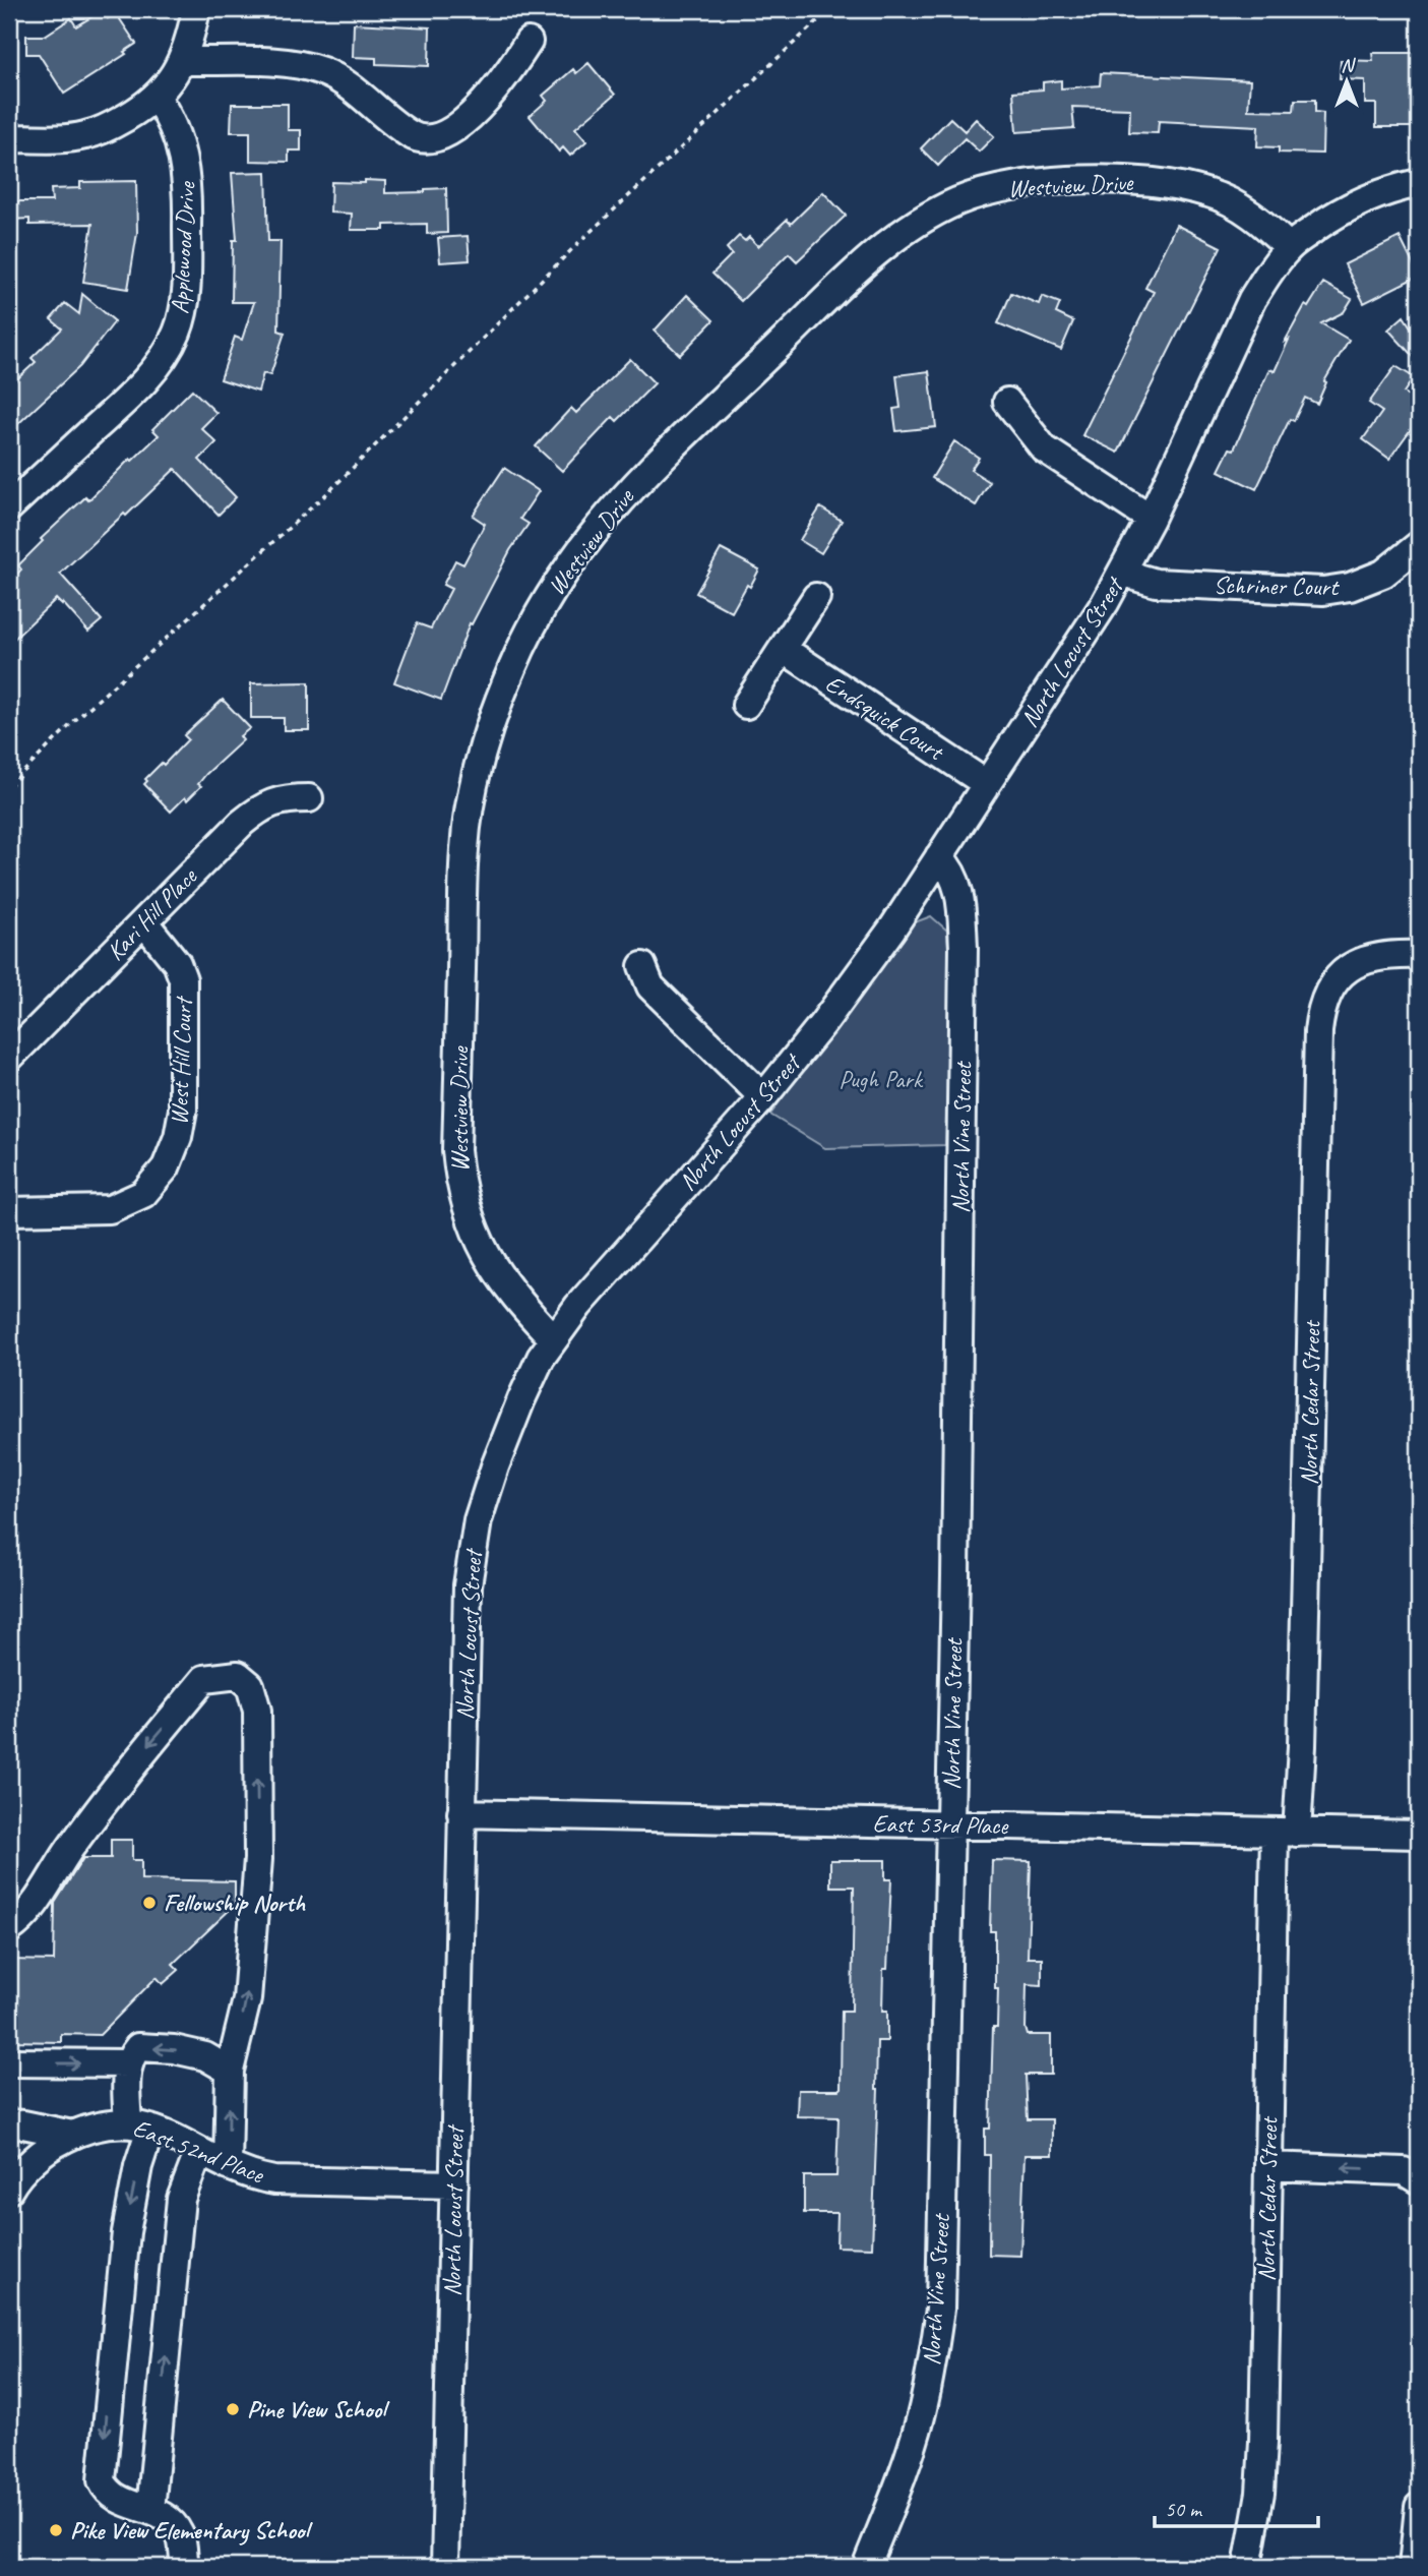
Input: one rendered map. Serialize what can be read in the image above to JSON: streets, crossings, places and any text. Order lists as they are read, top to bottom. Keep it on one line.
{"streets":{"street":["Westview Drive","Applewood Drive","Schriner Court","North Locust Street","Endsquick Court","Kari Hill Place","West Hill Court","North Vine Street","North Cedar Street","East 53rd Place","East 52nd Place"]},"crossings":[["Westview Drive","North Locust Street"],["Schriner Court","North Locust Street"],["North Locust Street","Endsquick Court"],["North Locust Street","North Vine Street"],["North Locust Street","East 53rd Place"],["North Locust Street","East 52nd Place"],["Kari Hill Place","West Hill Court"],["North Vine Street","East 53rd Place"],["North Cedar Street","East 53rd Place"]],"parks":["Pugh Park"],"places":["Fellowship North","Pine View School","Pike View Elementary School"],"scale_bar":"50 m","north":"top"}
